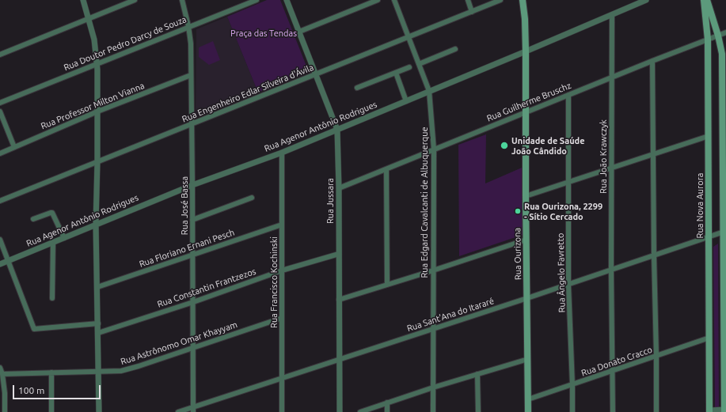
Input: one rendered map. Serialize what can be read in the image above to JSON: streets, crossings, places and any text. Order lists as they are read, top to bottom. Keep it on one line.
{"streets":{"main road":["Rua Nova Aurora","Rua Ourizona"],"street":["Rua Doutor Pedro Darcy de Souza","Rua Engenheiro Edlar Silveira d'Ávila","Rua Guilherme Bruschz","Rua Professor Milton Vianna","Rua Agenor Antônio Rodrigues","Rua João Krawczyk","Rua Jussara","Rua Edgard Cavalcanti de Albuquerque","Rua José Bassa","Rua Floriano Ernani Pesch","Rua Ângelo Favretto","Rua Francisco Kochinski","Rua Constantin Frantzezos","Rua Sant'Ana do Itararé","Rua Astrônomo Omar Khayyam","Rua Donato Cracco"]},"crossings":[["Rua Doutor Pedro Darcy de Souza","Rua José Bassa"],["Rua Engenheiro Edlar Silveira d'Ávila","Rua Jussara"],["Rua Engenheiro Edlar Silveira d'Ávila","Rua Edgard Cavalcanti de Albuquerque"],["Rua Engenheiro Edlar Silveira d'Ávila","Rua José Bassa"],["Rua Guilherme Bruschz","Rua João Krawczyk"],["Rua Guilherme Bruschz","Rua Jussara"],["Rua Guilherme Bruschz","Rua Edgard Cavalcanti de Albuquerque"],["Rua Guilherme Bruschz","Rua Nova Aurora"],["Rua Guilherme Bruschz","Rua Ourizona"],["Rua Guilherme Bruschz","Rua Ângelo Favretto"],["Rua Professor Milton Vianna","Rua José Bassa"],["Rua Agenor Antônio Rodrigues","Rua João Krawczyk"],["Rua Agenor Antônio Rodrigues","Rua Jussara"],["Rua Agenor Antônio Rodrigues","Rua Edgard Cavalcanti de Albuquerque"],["Rua Agenor Antônio Rodrigues","Rua José Bassa"],["Rua Agenor Antônio Rodrigues","Rua Ourizona"],["Rua Agenor Antônio Rodrigues","Rua Francisco Kochinski"],["Rua João Krawczyk","Rua Sant'Ana do Itararé"],["Rua João Krawczyk","Rua Donato Cracco"],["Rua Jussara","Rua Constantin Frantzezos"],["Rua Jussara","Rua Sant'Ana do Itararé"],["Rua Edgard Cavalcanti de Albuquerque","Rua Sant'Ana do Itararé"],["Rua José Bassa","Rua Floriano Ernani Pesch"],["Rua José Bassa","Rua Constantin Frantzezos"],["Rua José Bassa","Rua Sant'Ana do Itararé"],["Rua José Bassa","Rua Astrônomo Omar Khayyam"],["Rua Nova Aurora","Rua Sant'Ana do Itararé"],["Rua Nova Aurora","Rua Donato Cracco"],["Rua Floriano Ernani Pesch","Rua Francisco Kochinski"],["Rua Ourizona","Rua Sant'Ana do Itararé"],["Rua Ourizona","Rua Donato Cracco"],["Rua Ângelo Favretto","Rua Sant'Ana do Itararé"],["Rua Ângelo Favretto","Rua Donato Cracco"],["Rua Francisco Kochinski","Rua Constantin Frantzezos"],["Rua Francisco Kochinski","Rua Sant'Ana do Itararé"],["Rua Francisco Kochinski","Rua Astrônomo Omar Khayyam"]],"parks":["Praça das Tendas"],"places":["Unidade de Saúde João Cândido","Rua Ourizona, 2299 - Sítio Cercado"],"scale_bar":"100 m"}
